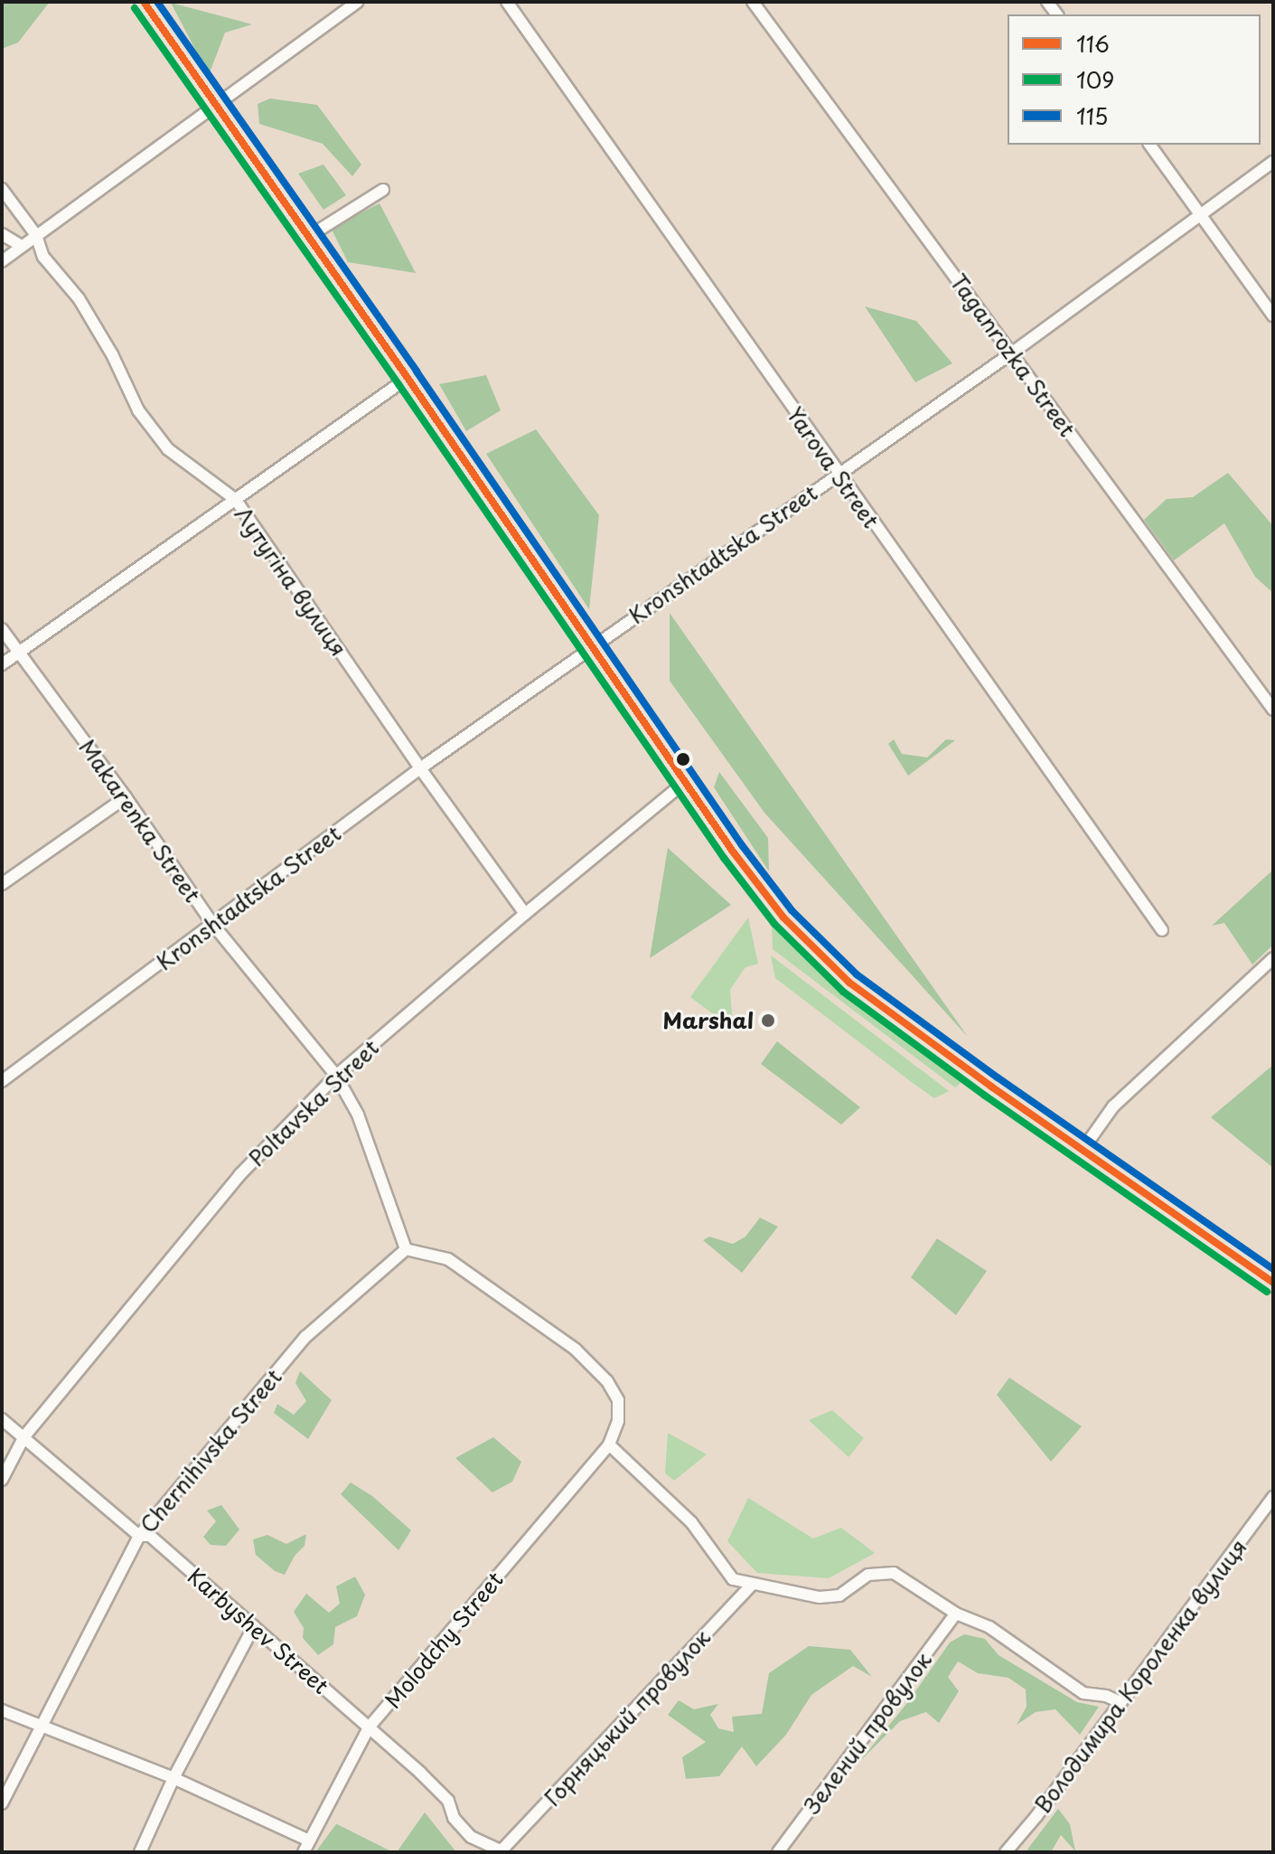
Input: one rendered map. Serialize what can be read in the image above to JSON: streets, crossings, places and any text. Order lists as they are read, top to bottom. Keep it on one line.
{"streets":{"street":["Taganrozka Street","Yarova Street","Kronshtadtska Street","Лутугіна вулиця","Makarenka Street","Poltavska Street","Chernihivska Street","Karbyshev Street","Molodchy Street","Володимира Короленка вулиця","Горняцький провулок","Зелений провулок"]},"crossings":[["Taganrozka Street","Kronshtadtska Street"],["Yarova Street","Kronshtadtska Street"],["Kronshtadtska Street","Лутугіна вулиця"],["Kronshtadtska Street","Makarenka Street"],["Лутугіна вулиця","Poltavska Street"],["Makarenka Street","Poltavska Street"],["Makarenka Street","Chernihivska Street"],["Poltavska Street","Karbyshev Street"],["Chernihivska Street","Karbyshev Street"],["Karbyshev Street","Molodchy Street"],["Karbyshev Street","Горняцький провулок"]],"places":["Marshal"],"lines":["transit line 116","transit line 115","transit line 109"],"legend":["116","109","115"]}
